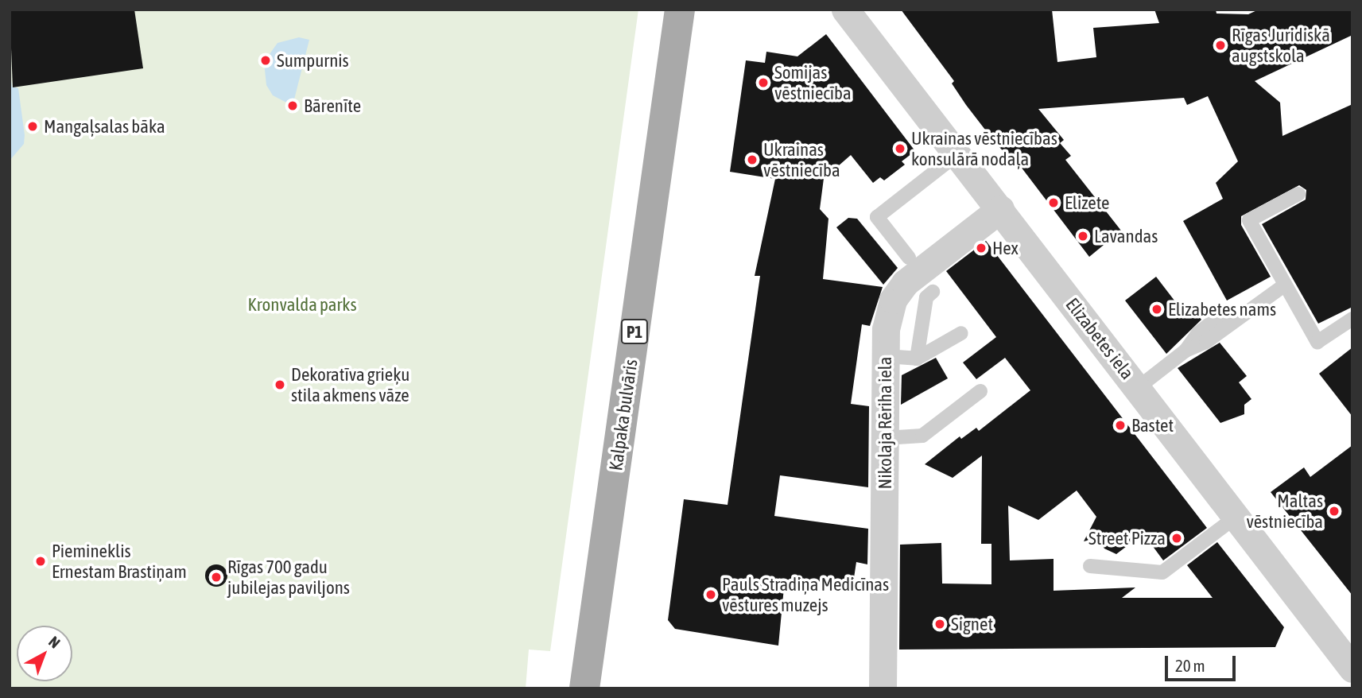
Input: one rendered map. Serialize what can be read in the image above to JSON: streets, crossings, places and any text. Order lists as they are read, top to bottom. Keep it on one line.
{"streets":{"main road":["P1","Kalpaka bulvāris"],"street":["Elizabetes iela","Nikolaja Rēriha iela"]},"crossings":[["Elizabetes iela","Nikolaja Rēriha iela"]],"parks":["Kronvalda parks"],"places":["Rīgas Juridiskā augstskola","Sumpurnis","Somijas vēstniecība","Bārenīte","Mangaļsalas bāka","Ukrainas vēstniecības konsulārā nodaļa","Ukrainas vēstniecība","Elizete","Lavandas","Hex","Elizabetes nams","Dekoratīva grieķu stila akmens vāze","Bastet","Maltas vēstniecība","Street Pizza","Piemineklis Ernestam Brastiņam","Rīgas 700 gadu jubilejas paviljons","Pauls Stradiņa Medicīnas vēstures muzejs","Signet"],"scale_bar":"20 m","north":"top right"}
